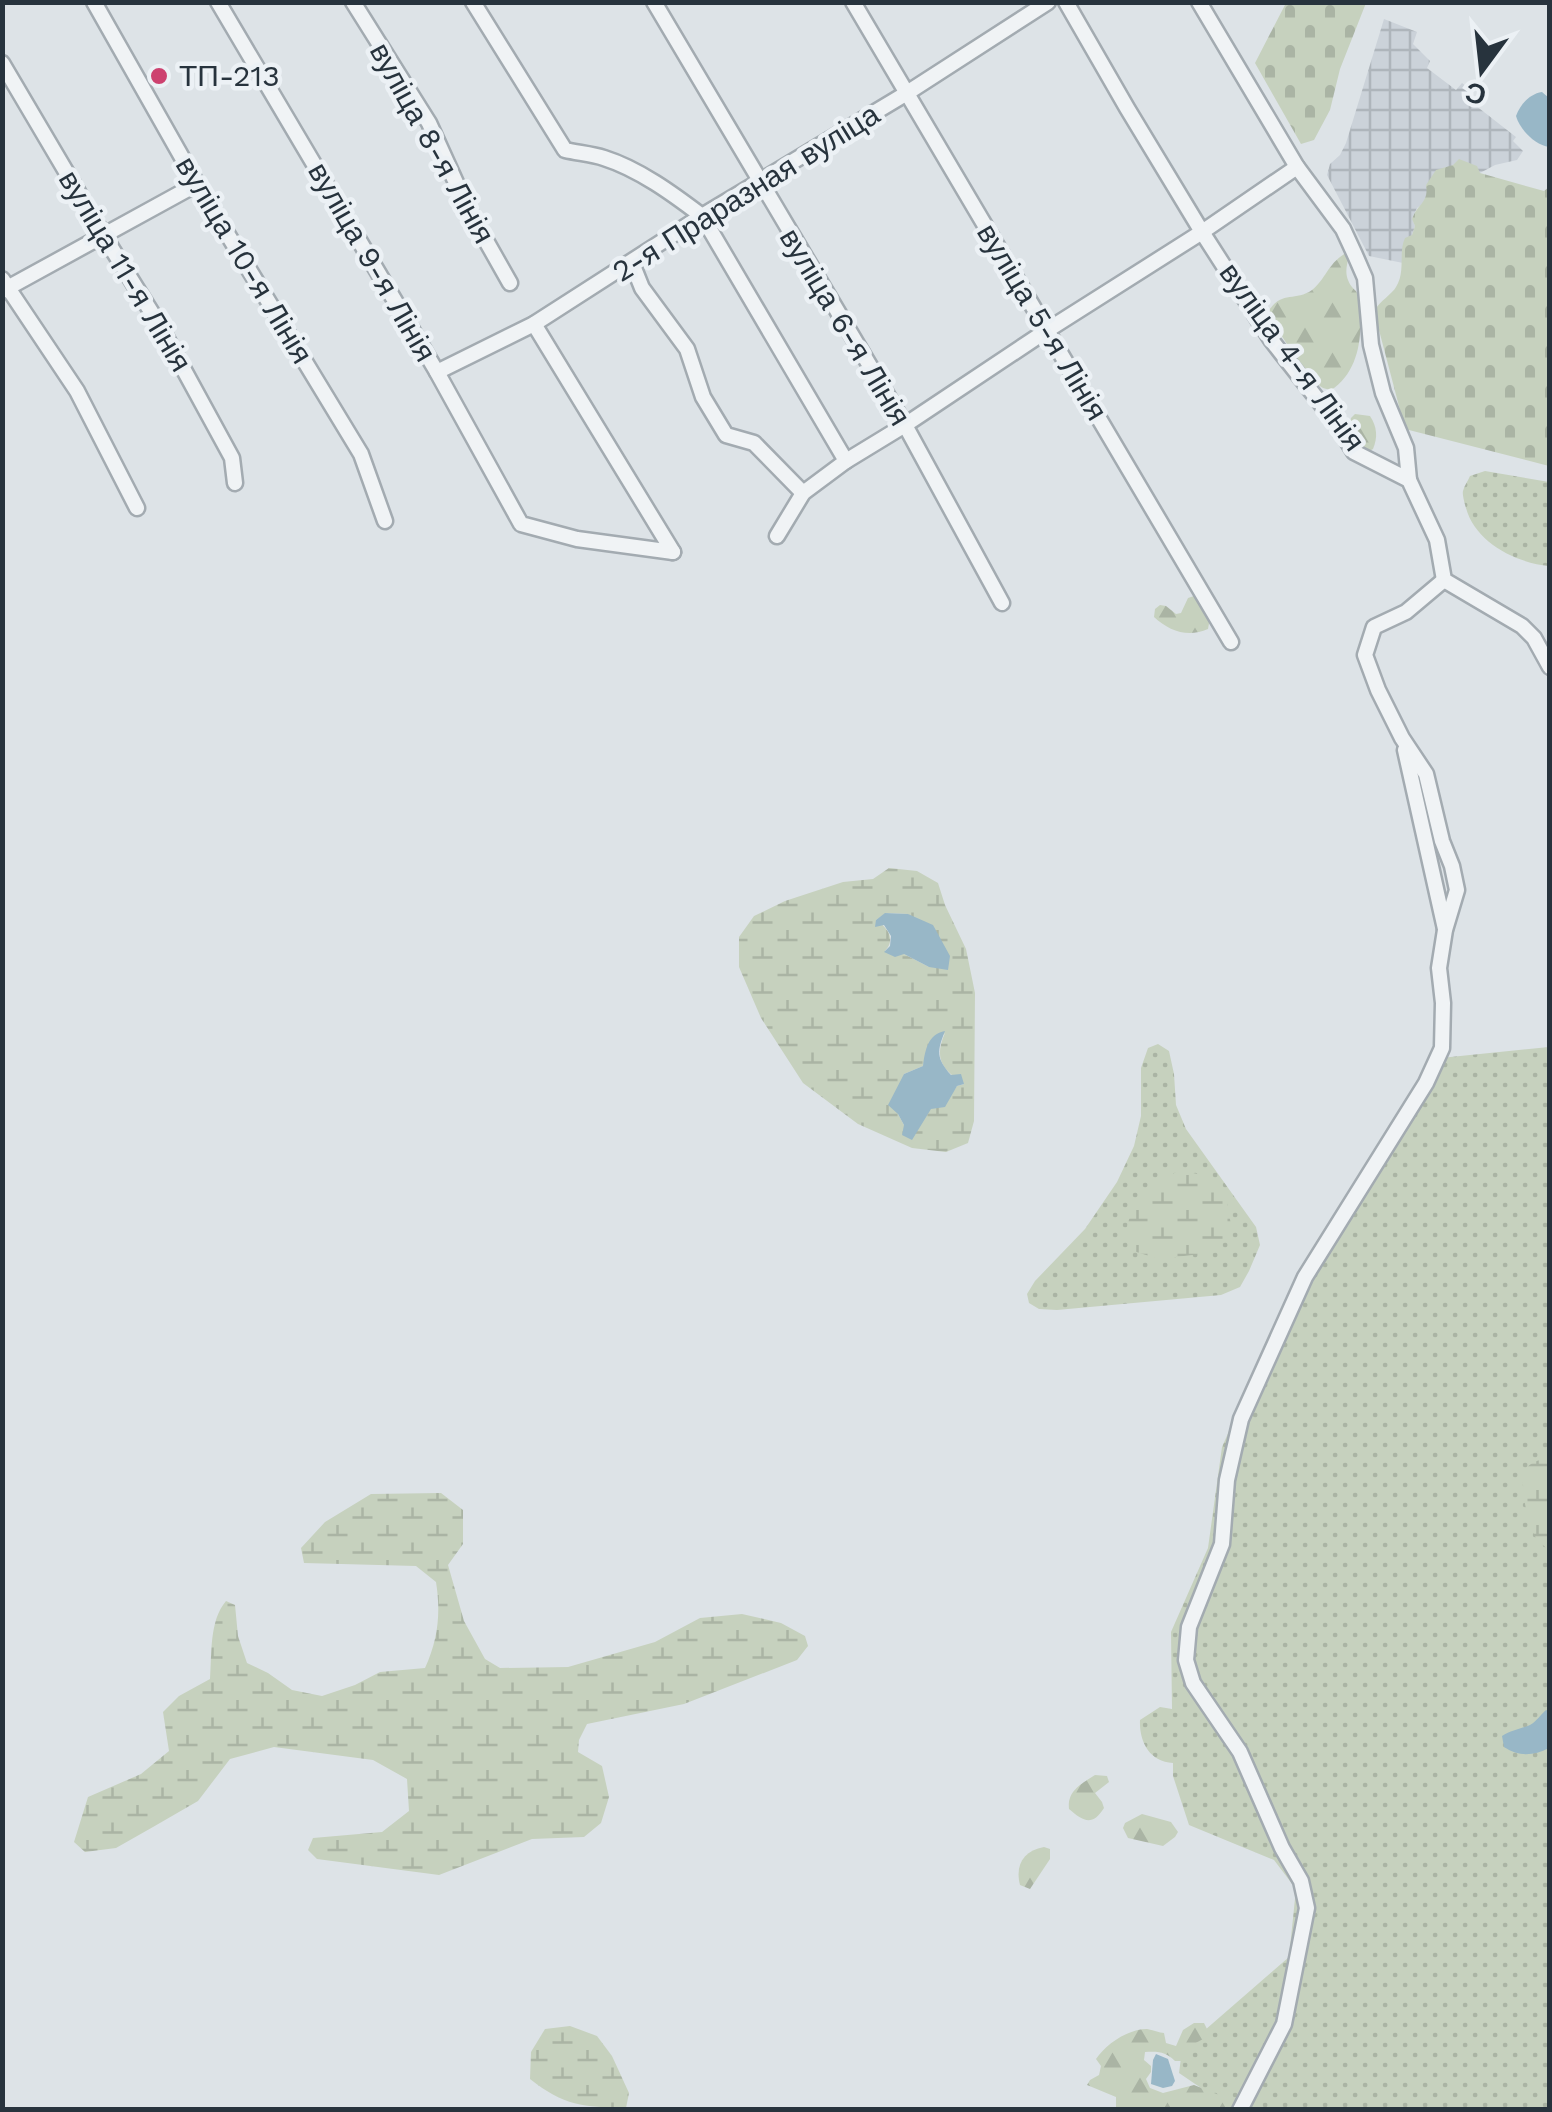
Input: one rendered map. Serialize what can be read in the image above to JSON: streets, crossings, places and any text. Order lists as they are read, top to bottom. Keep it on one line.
{"streets":{"street":["вуліца 8-я Лінія","2-я Праразная вуліца","вуліца 10-я Лінія","вуліца 9-я Лінія","вуліца 11-я Лінія","вуліца 5-я Лінія","вуліца 6-я Лінія","вуліца 4-я Лінія"]},"crossings":[["2-я Праразная вуліца","вуліца 9-я Лінія"],["2-я Праразная вуліца","вуліца 5-я Лінія"],["2-я Праразная вуліца","вуліца 6-я Лінія"]],"places":["ТП-213"],"north":"bottom"}
